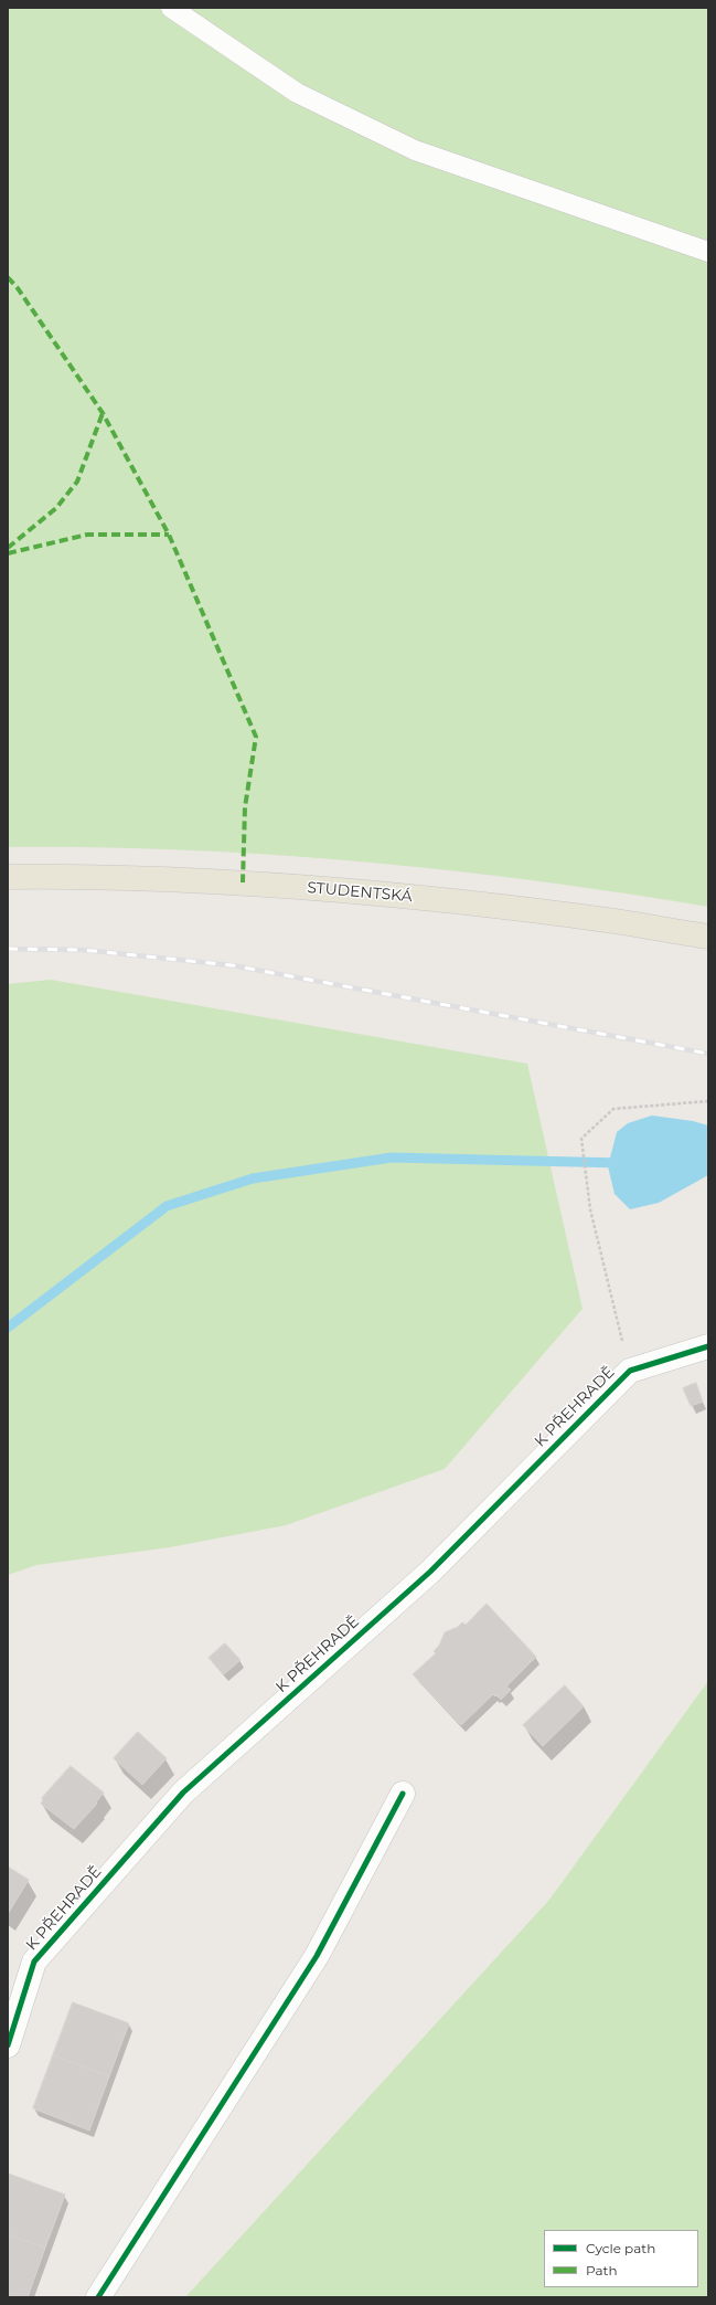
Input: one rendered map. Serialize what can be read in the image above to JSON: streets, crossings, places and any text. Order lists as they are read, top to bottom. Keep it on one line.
{"streets":{"main road":["STUDENTSKÁ"],"street":["K PŘEHRADĚ"]},"legend":["Cycle path","Path"]}
